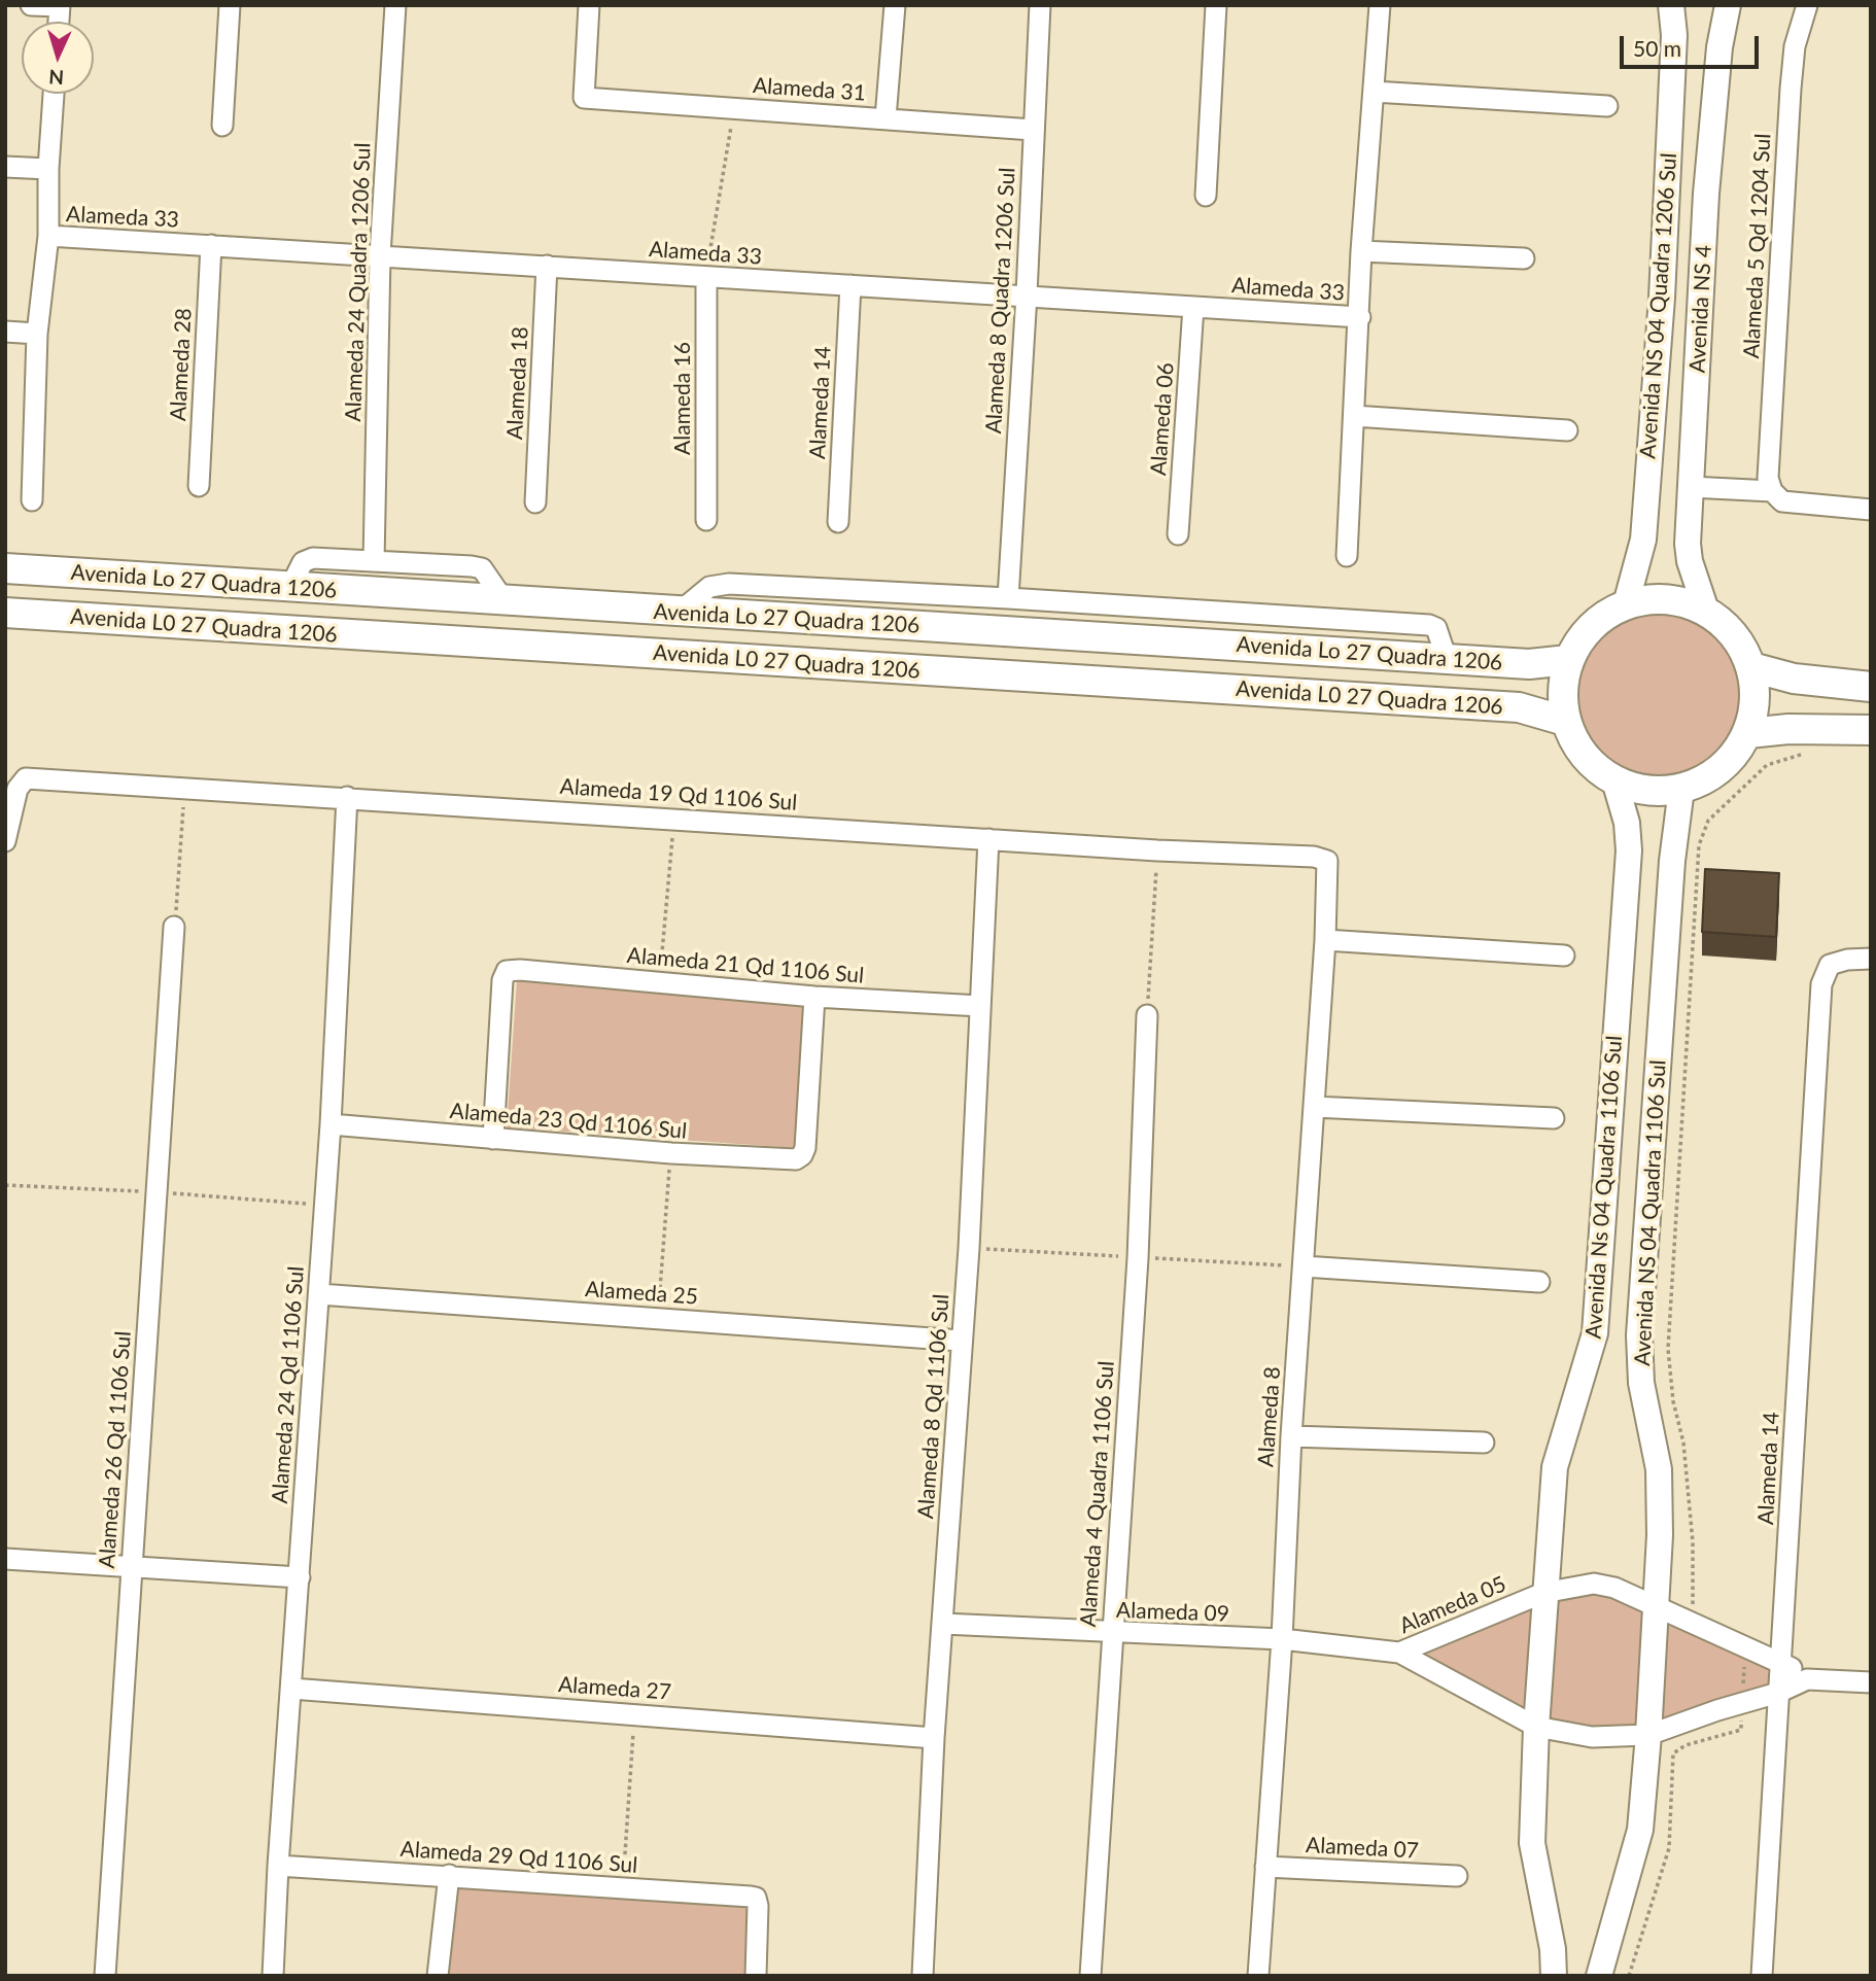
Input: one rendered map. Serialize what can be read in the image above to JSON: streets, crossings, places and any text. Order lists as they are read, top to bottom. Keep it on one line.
{"streets":{"main road":["Avenida Lo 27 Quadra 1206","Avenida L0 27 Quadra 1206"],"street":["Alameda 31","Alameda 33","Alameda 5 Qd 1204 Sul","Alameda 24 Quadra 1206 Sul","Alameda 8 Quadra 1206 Sul","Avenida NS 04 Quadra 1206 Sul","Avenida NS 4","Alameda 28","Alameda 18","Alameda 16","Alameda 14","Alameda 06","Alameda 19 Qd 1106 Sul","Alameda 21 Qd 1106 Sul","Alameda 23 Qd 1106 Sul","Avenida Ns 04 Quadra 1106 Sul","Avenida NS 04 Quadra 1106 Sul","Alameda 25","Alameda 24 Qd 1106 Sul","Alameda 8 Qd 1106 Sul","Alameda 8","Alameda 26 Qd 1106 Sul","Alameda 4 Quadra 1106 Sul","Alameda 05","Alameda 09","Alameda 27","Alameda 07","Alameda 29 Qd 1106 Sul"]},"crossings":[["Alameda 31","Alameda 8 Quadra 1206 Sul"],["Alameda 33","Alameda 24 Quadra 1206 Sul"],["Alameda 33","Alameda 8 Quadra 1206 Sul"],["Alameda 33","Alameda 28"],["Alameda 33","Alameda 18"],["Alameda 33","Alameda 16"],["Alameda 33","Alameda 14"],["Alameda 33","Alameda 06"],["Avenida NS 04 Quadra 1206 Sul","Avenida NS 4"],["Avenida NS 04 Quadra 1206 Sul","Avenida Lo 27 Quadra 1206"],["Avenida NS 04 Quadra 1206 Sul","Avenida L0 27 Quadra 1206"],["Avenida NS 04 Quadra 1206 Sul","Avenida Ns 04 Quadra 1106 Sul"],["Avenida NS 04 Quadra 1206 Sul","Avenida NS 04 Quadra 1106 Sul"],["Avenida NS 4","Avenida Lo 27 Quadra 1206"],["Avenida NS 4","Avenida L0 27 Quadra 1206"],["Avenida NS 4","Avenida Ns 04 Quadra 1106 Sul"],["Avenida NS 4","Avenida NS 04 Quadra 1106 Sul"],["Alameda 14","Alameda 05"],["Avenida Lo 27 Quadra 1206","Avenida L0 27 Quadra 1206"],["Avenida Lo 27 Quadra 1206","Avenida Ns 04 Quadra 1106 Sul"],["Avenida Lo 27 Quadra 1206","Avenida NS 04 Quadra 1106 Sul"],["Avenida L0 27 Quadra 1206","Avenida Ns 04 Quadra 1106 Sul"],["Avenida L0 27 Quadra 1206","Avenida NS 04 Quadra 1106 Sul"],["Alameda 19 Qd 1106 Sul","Alameda 24 Qd 1106 Sul"],["Alameda 19 Qd 1106 Sul","Alameda 8 Qd 1106 Sul"],["Alameda 19 Qd 1106 Sul","Alameda 8"],["Alameda 21 Qd 1106 Sul","Alameda 23 Qd 1106 Sul"],["Alameda 21 Qd 1106 Sul","Alameda 8 Qd 1106 Sul"],["Alameda 23 Qd 1106 Sul","Alameda 24 Qd 1106 Sul"],["Avenida Ns 04 Quadra 1106 Sul","Avenida NS 04 Quadra 1106 Sul"],["Avenida Ns 04 Quadra 1106 Sul","Alameda 05"],["Avenida NS 04 Quadra 1106 Sul","Alameda 05"],["Alameda 25","Alameda 24 Qd 1106 Sul"],["Alameda 25","Alameda 8 Qd 1106 Sul"],["Alameda 24 Qd 1106 Sul","Alameda 27"],["Alameda 24 Qd 1106 Sul","Alameda 29 Qd 1106 Sul"],["Alameda 8 Qd 1106 Sul","Alameda 09"],["Alameda 8 Qd 1106 Sul","Alameda 27"],["Alameda 8","Alameda 09"],["Alameda 8","Alameda 07"],["Alameda 4 Quadra 1106 Sul","Alameda 09"],["Alameda 05","Alameda 09"]],"scale_bar":"50 m","north":"bottom"}
